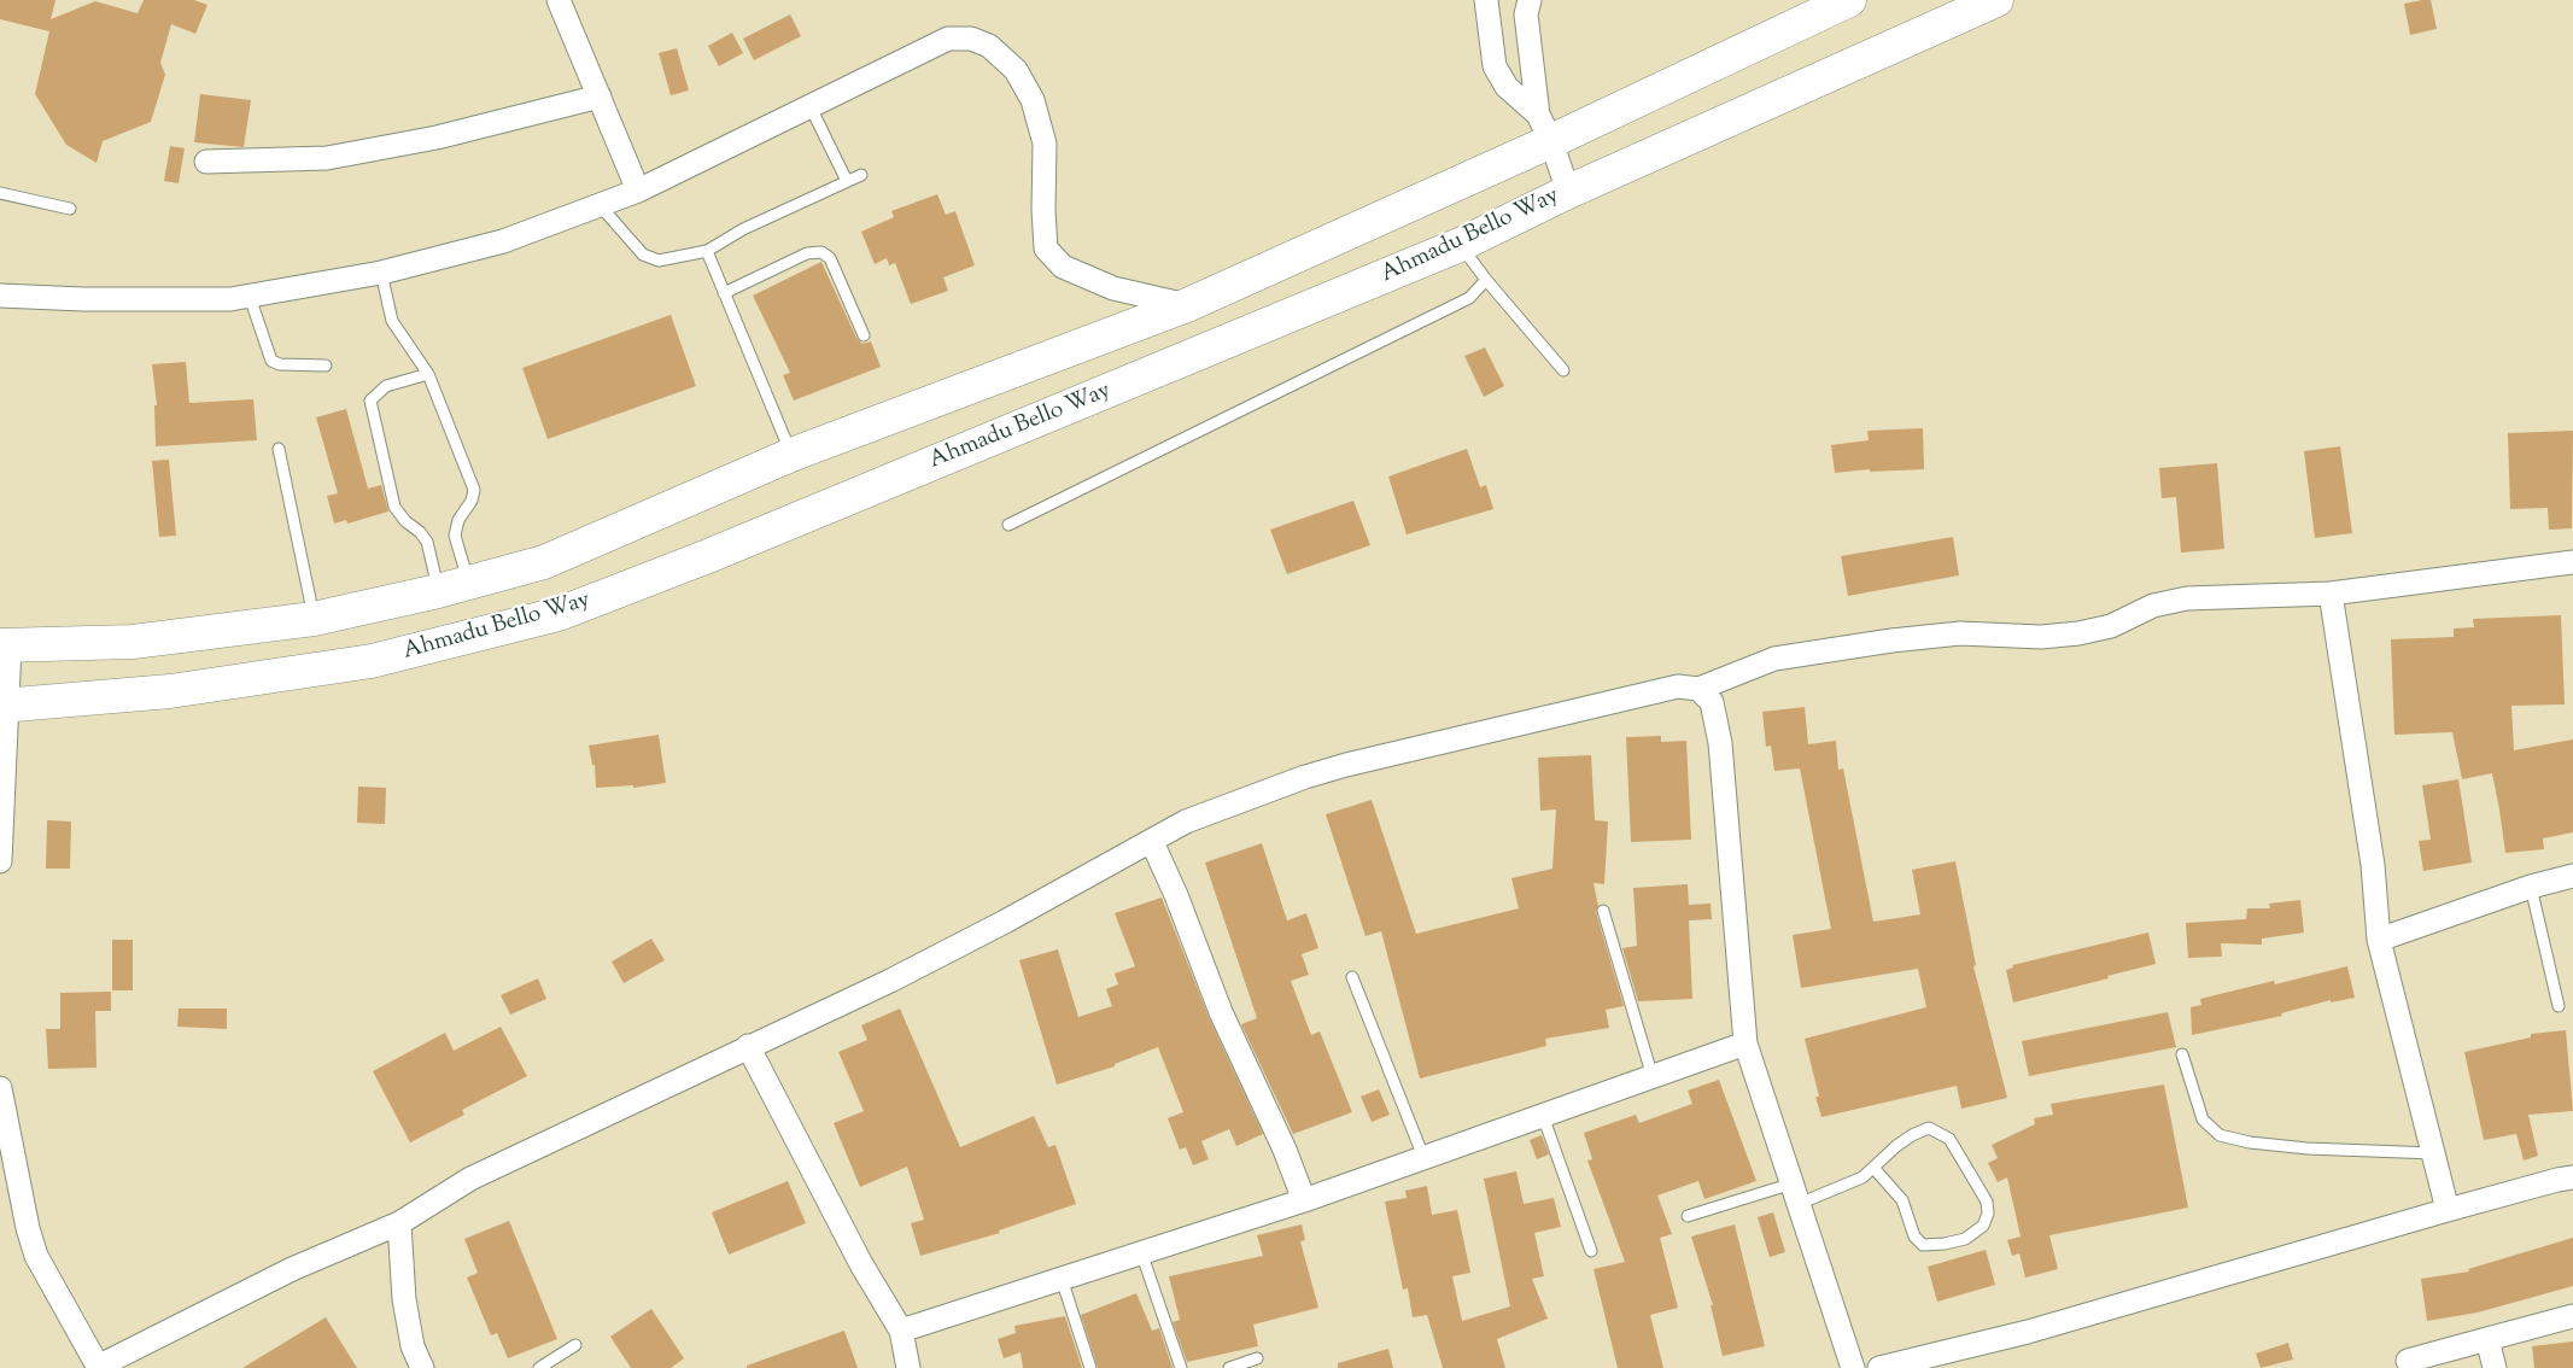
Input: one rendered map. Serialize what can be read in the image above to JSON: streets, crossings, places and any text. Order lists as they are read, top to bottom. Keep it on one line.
{"streets":{"main road":["Ahmadu Bello Way"]}}
